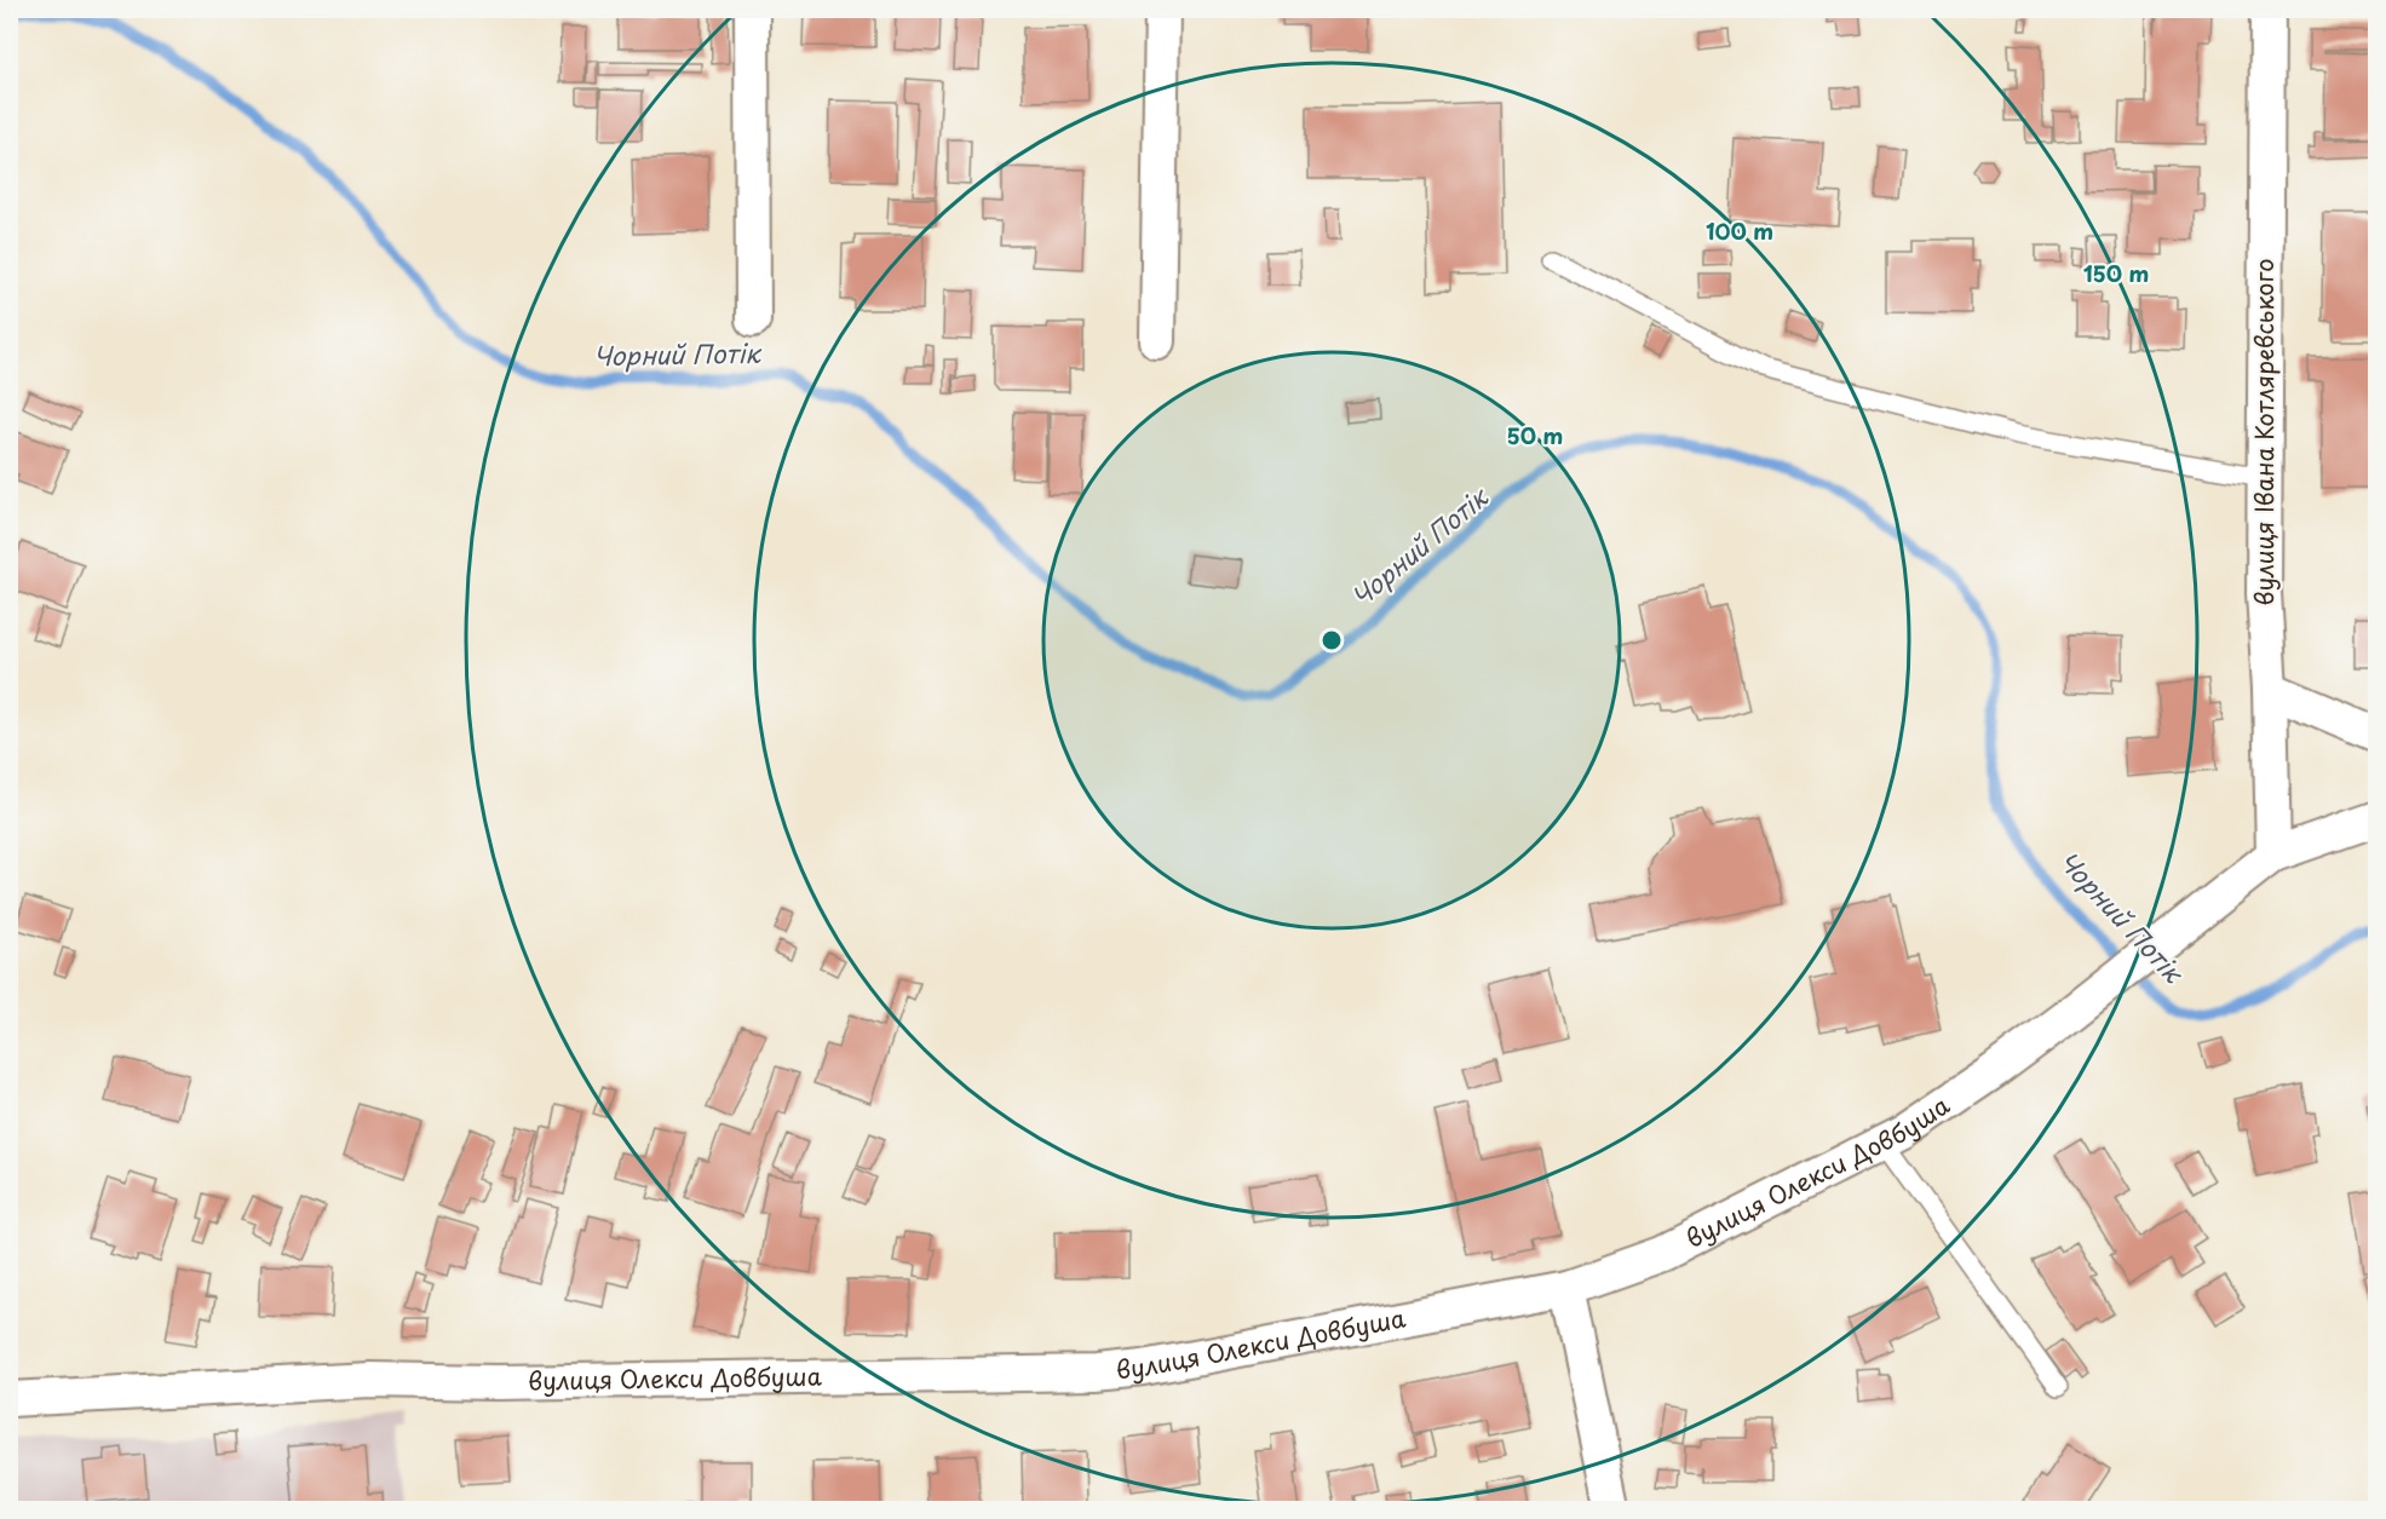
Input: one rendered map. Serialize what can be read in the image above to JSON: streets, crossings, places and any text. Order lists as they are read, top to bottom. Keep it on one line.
{"streets":{"street":["вулиця Івана Котляревського","вулиця Олекси Довбуша"]},"crossings":[["вулиця Івана Котляревського","вулиця Олекси Довбуша"]],"water":["Чорний Потік"],"rings":["100 m","150 m","50 m"]}
